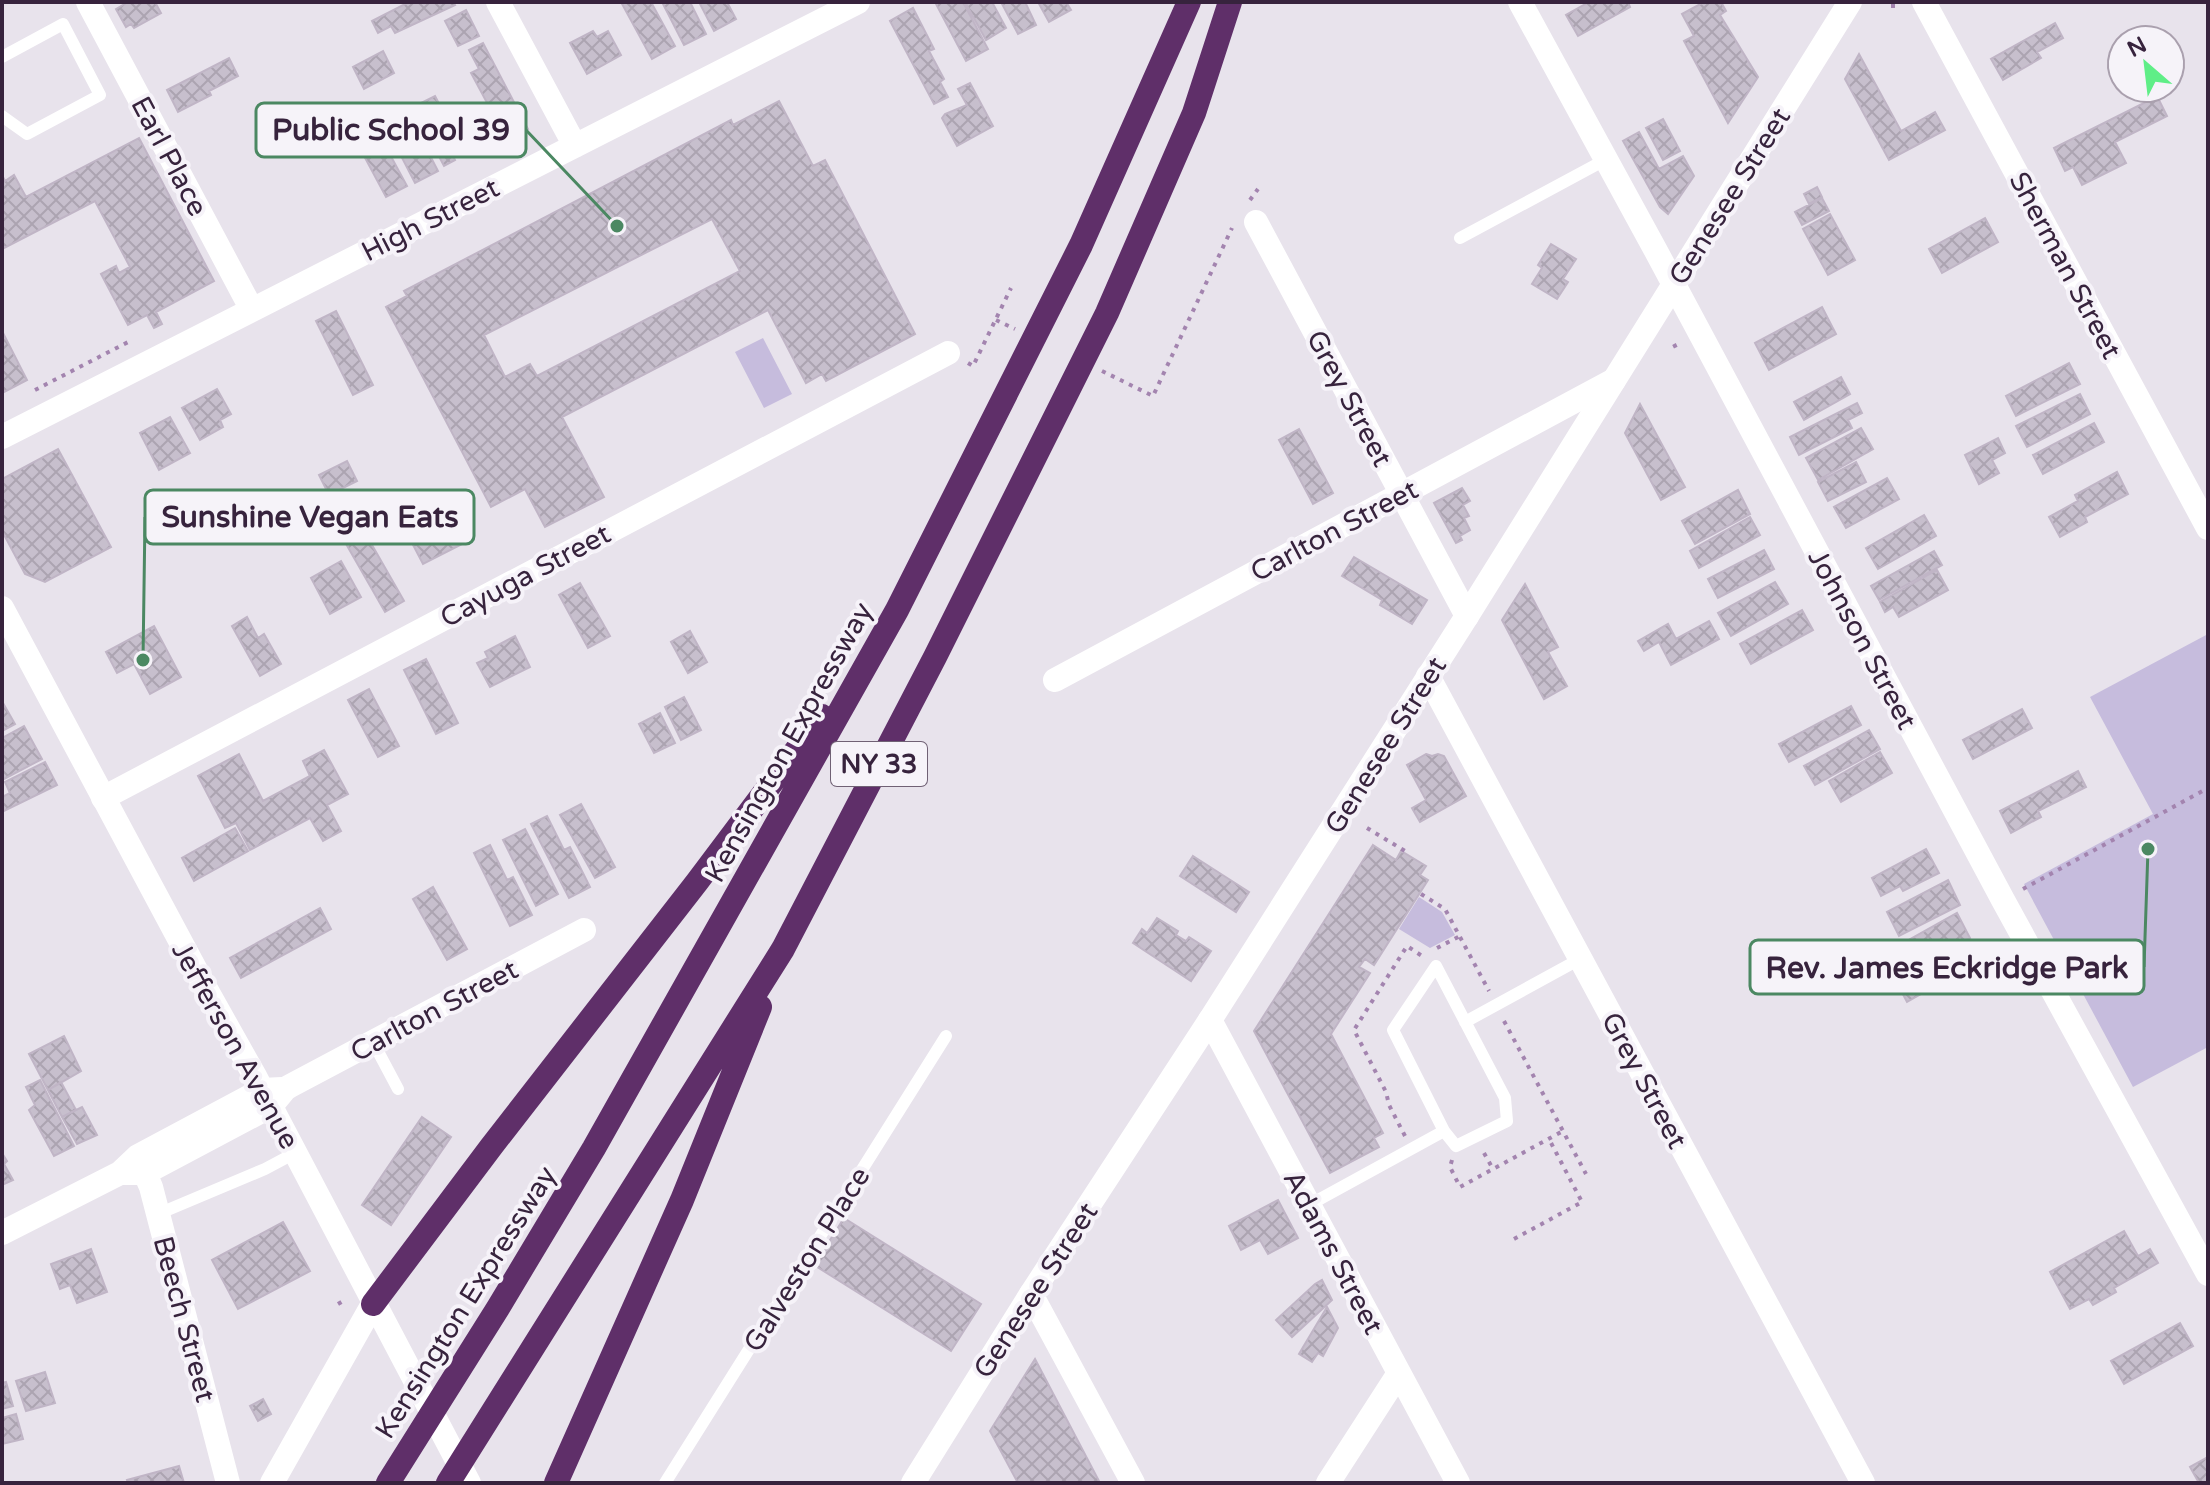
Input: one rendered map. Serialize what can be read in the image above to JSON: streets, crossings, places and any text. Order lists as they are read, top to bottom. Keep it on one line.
{"streets":{"highway":["Kensington Expressway","NY 33"],"street":["Earl Place","Genesee Street","High Street","Sherman Street","Grey Street","Carlton Street","Cayuga Street","Johnson Street","Jefferson Avenue","Adams Street","Beech Street"],"lane":["Galveston Place"]},"crossings":[["Earl Place","High Street"],["Genesee Street","Grey Street"],["Genesee Street","Carlton Street"],["Genesee Street","Johnson Street"],["Genesee Street","Adams Street"],["Grey Street","Carlton Street"],["Carlton Street","Jefferson Avenue"],["Carlton Street","Beech Street"],["Cayuga Street","Jefferson Avenue"]],"places":["Public School 39","Sunshine Vegan Eats","Rev. James Eckridge Park"],"north":"top left"}
